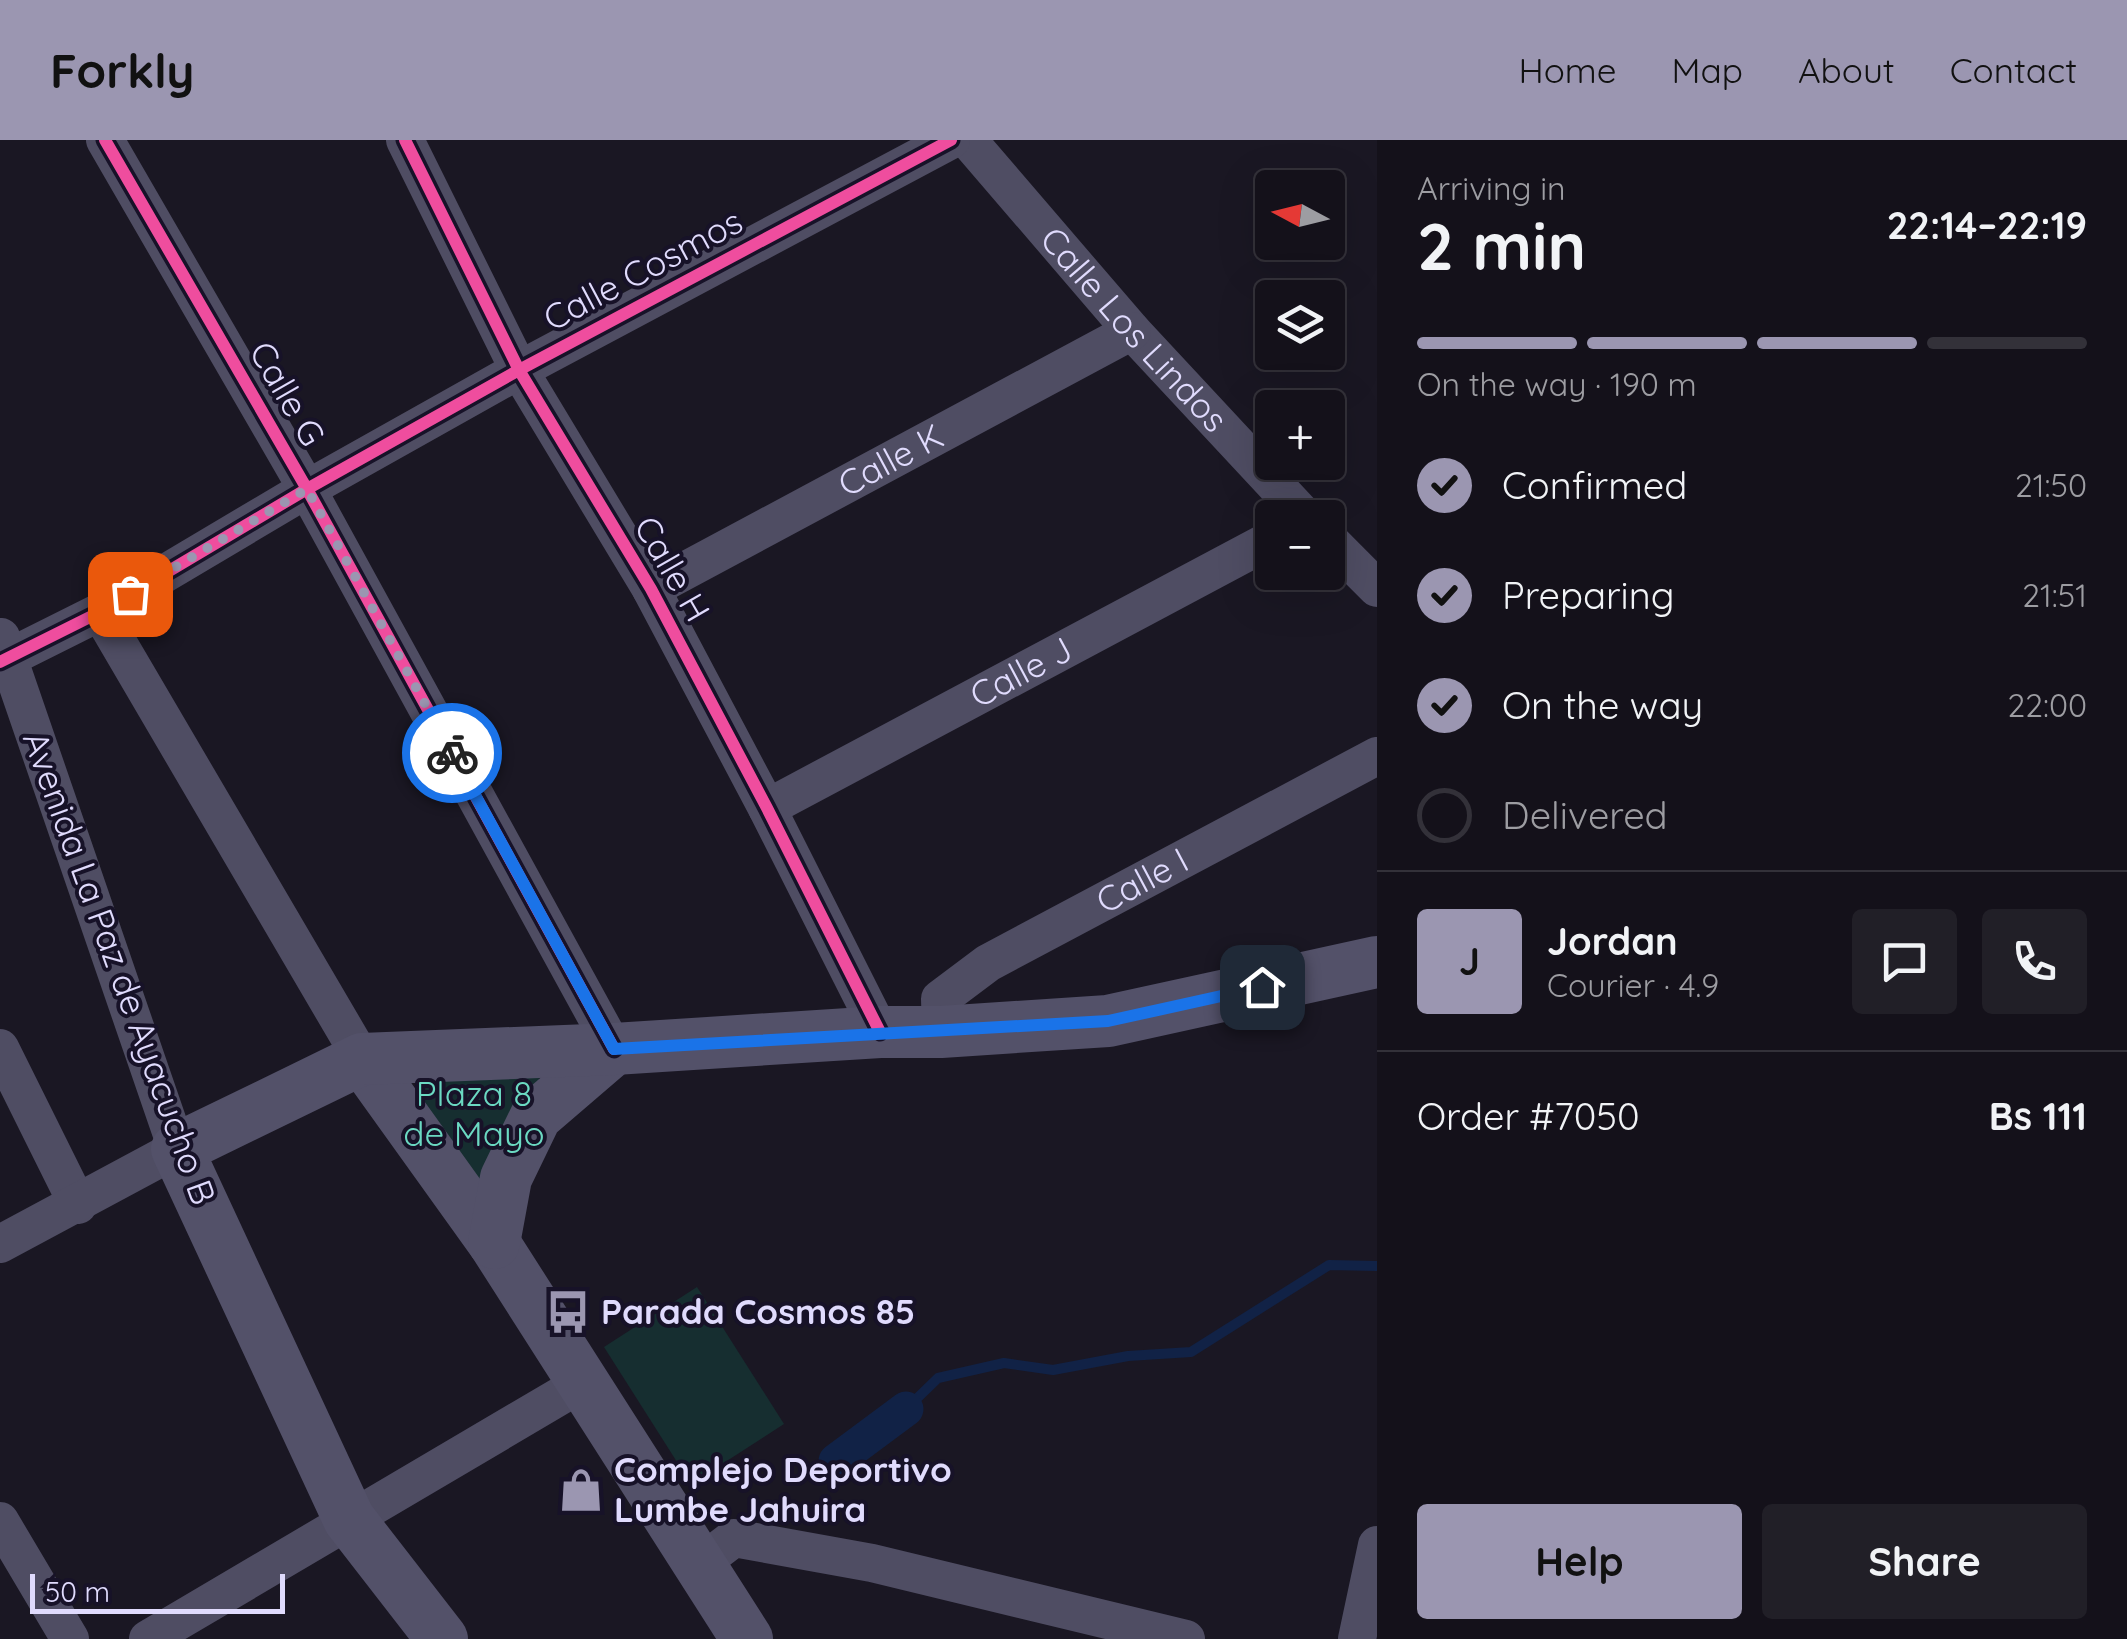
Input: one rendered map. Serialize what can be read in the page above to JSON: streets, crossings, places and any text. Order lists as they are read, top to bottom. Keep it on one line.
{"streets":{"main road":["Avenida La Paz de Ayacucho B"],"street":["Calle Cosmos","Calle Los Lindos","Calle G","Calle K","Calle H","Calle J","Calle I"]},"crossings":[["Calle Cosmos","Calle G"],["Calle Cosmos","Calle H"],["Calle Cosmos","Avenida La Paz de Ayacucho B"],["Calle Los Lindos","Calle K"],["Calle K","Calle H"],["Calle H","Calle J"]],"parks":["Plaza 8 de Mayo"],"places":{"bus stop":["Parada Cosmos 85"],"shop":["Complejo Deportivo Lumbe Jahuira"]},"scale_bar":"50 m","north":"left","page":{"header":"Forkly","nav":["Home","Map","About","Contact"],"heading":["2 min","Arriving in","22:14–22:19"],"panel":["Jordan","Courier · 4.9","Order #7050","Bs 111"],"map_buttons":["+","−"],"bar":"On the way · 190 m","list":[["Confirmed","21:50"],["Preparing","21:51"],["On the way","22:00"],"Delivered"],"round":"J","buttons":["Help","Share"],"scale":"50 m"}}
